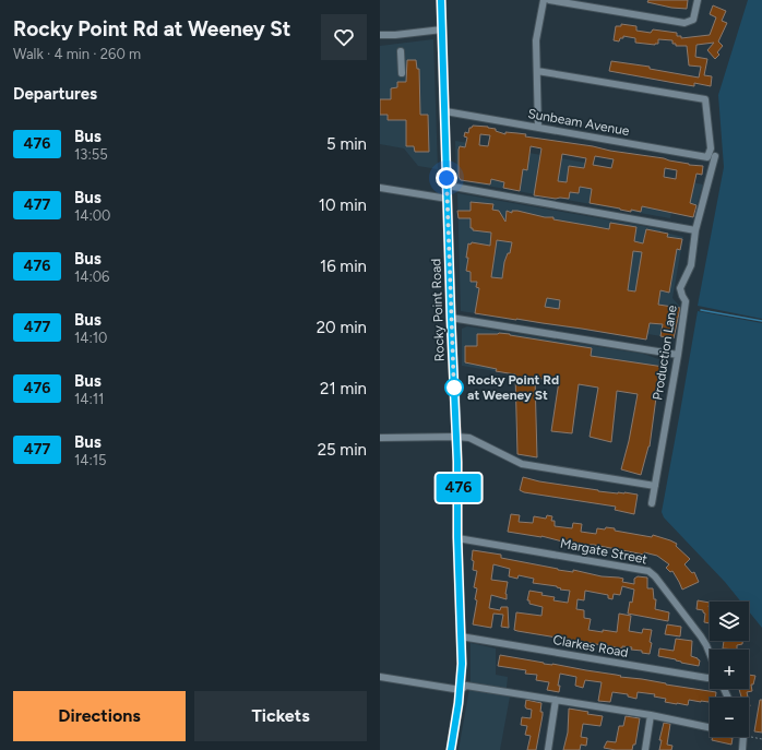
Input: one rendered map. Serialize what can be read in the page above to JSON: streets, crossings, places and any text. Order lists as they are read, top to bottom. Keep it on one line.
{"streets":{"main road":["Rocky Point Road"],"street":["Sunbeam Avenue","Production Lane","Margate Street","Clarkes Road"]},"crossings":[["Sunbeam Avenue","Rocky Point Road"],["Rocky Point Road","Margate Street"],["Rocky Point Road","Clarkes Road"]],"places":["Rocky Point Rd at Weeney St"],"lines":["bus line 476"],"page":{"heading":[["Rocky Point Rd at Weeney St","Walk · 4 min · 260 m"],"Departures"],"on_map":"476","list":[{"mark":"476","name":"Bus","note":"13:55","value":"5 min"},{"mark":"477","name":"Bus","note":"14:00","value":"10 min"},{"mark":"476","name":"Bus","note":"14:06","value":"16 min"},{"mark":"477","name":"Bus","note":"14:10","value":"20 min"},{"mark":"476","name":"Bus","note":"14:11","value":"21 min"},{"mark":"477","name":"Bus","note":"14:15","value":"25 min"}],"map_buttons":["+","−"],"buttons":["Directions","Tickets"]}}
